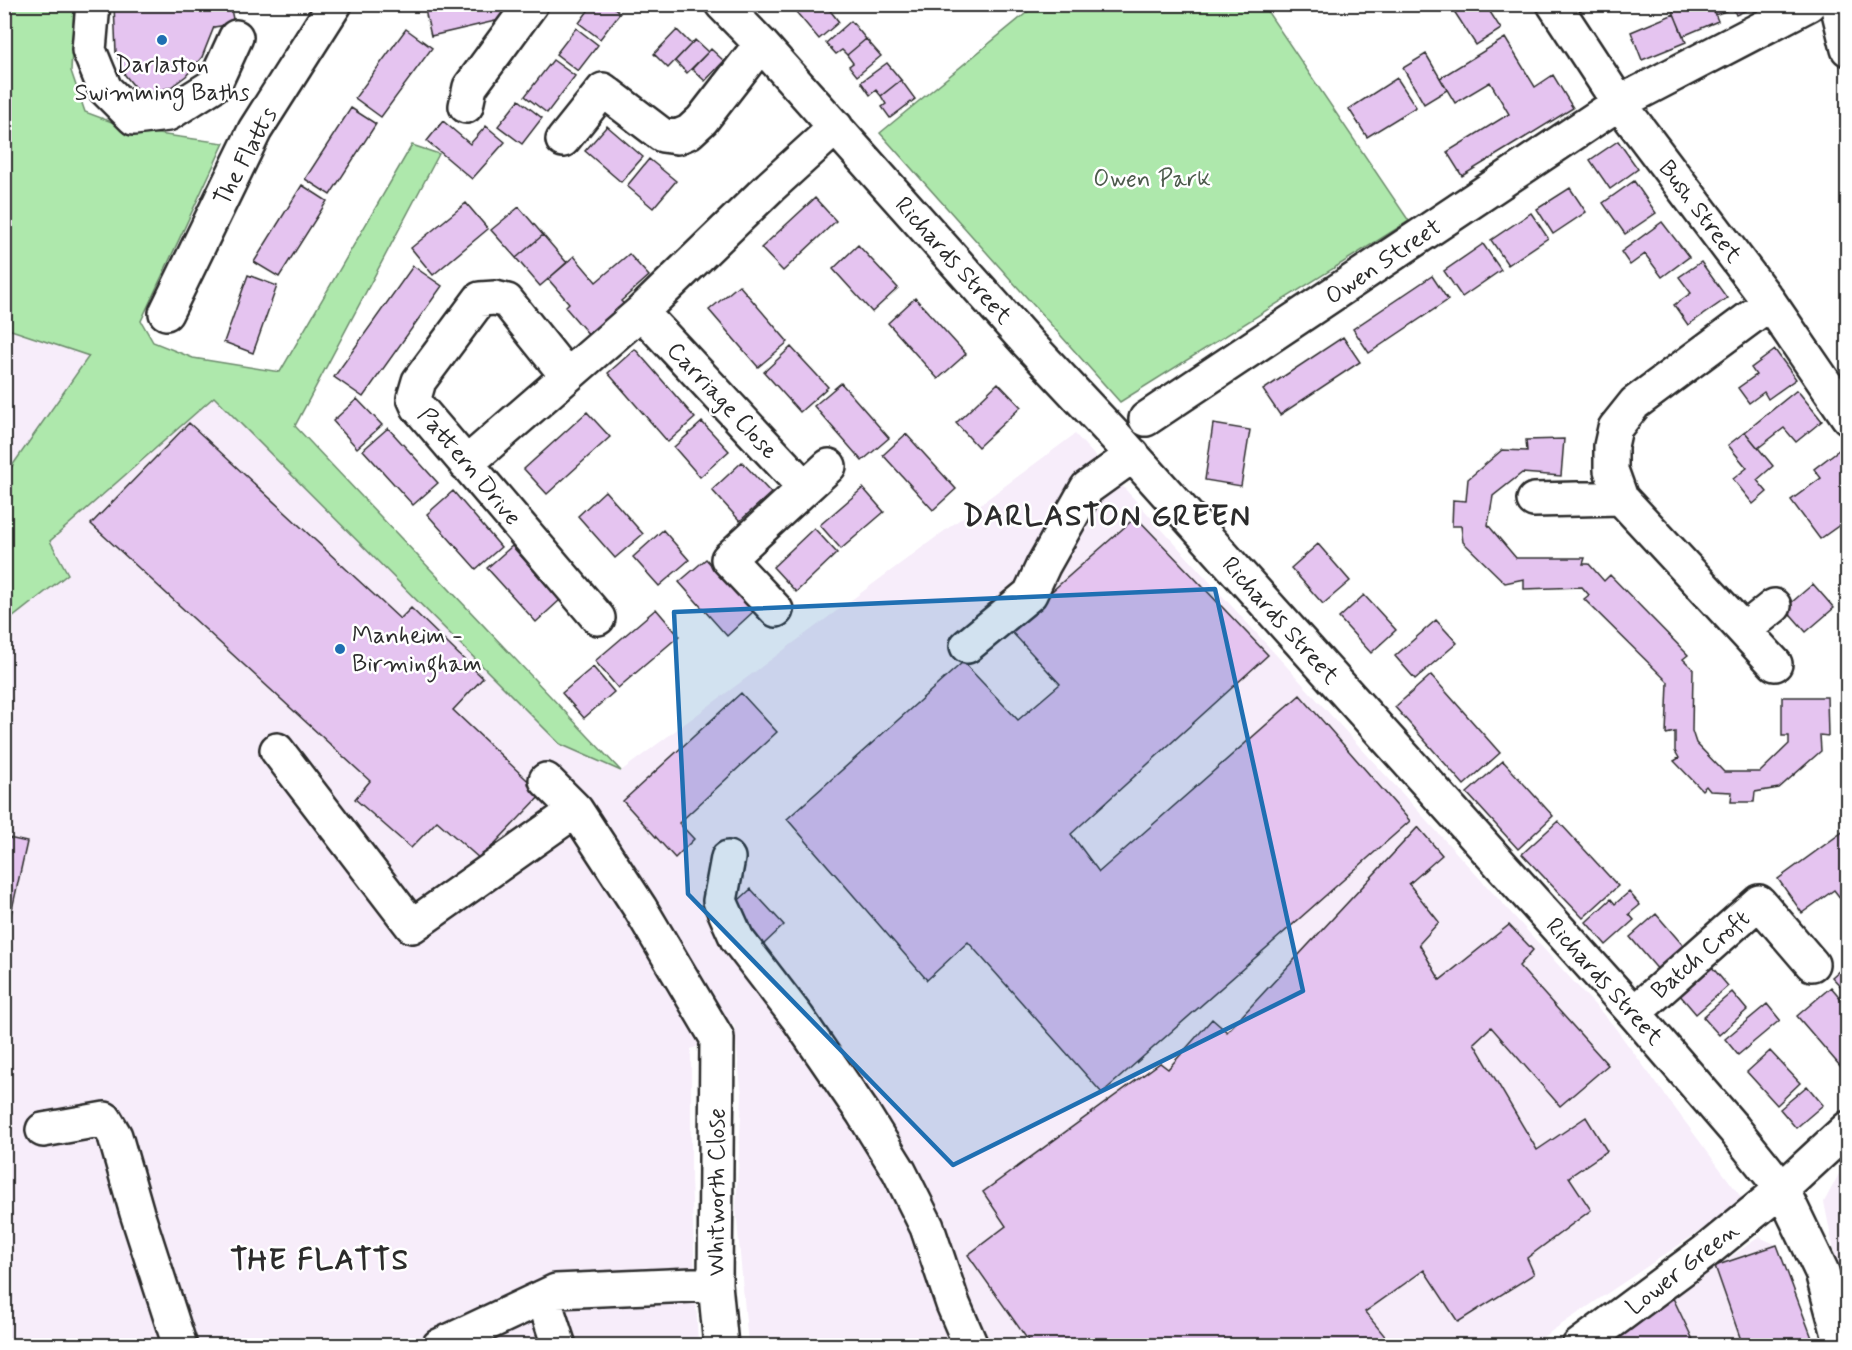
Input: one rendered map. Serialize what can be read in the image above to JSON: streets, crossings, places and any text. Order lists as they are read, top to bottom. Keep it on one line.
{"streets":{"street":["The Flatts","Bush Street","Richards Street","Owen Street","Carriage Close","Pattern Drive","Batch Croft","Whitworth Close","Lower Green"]},"crossings":[["Bush Street","Owen Street"],["Richards Street","Batch Croft"],["Richards Street","Lower Green"]],"districts":["DARLASTON GREEN","THE FLATTS"],"parks":["Owen Park"],"places":["Darlaston Swimming Baths","Manheim - Birmingham"]}
